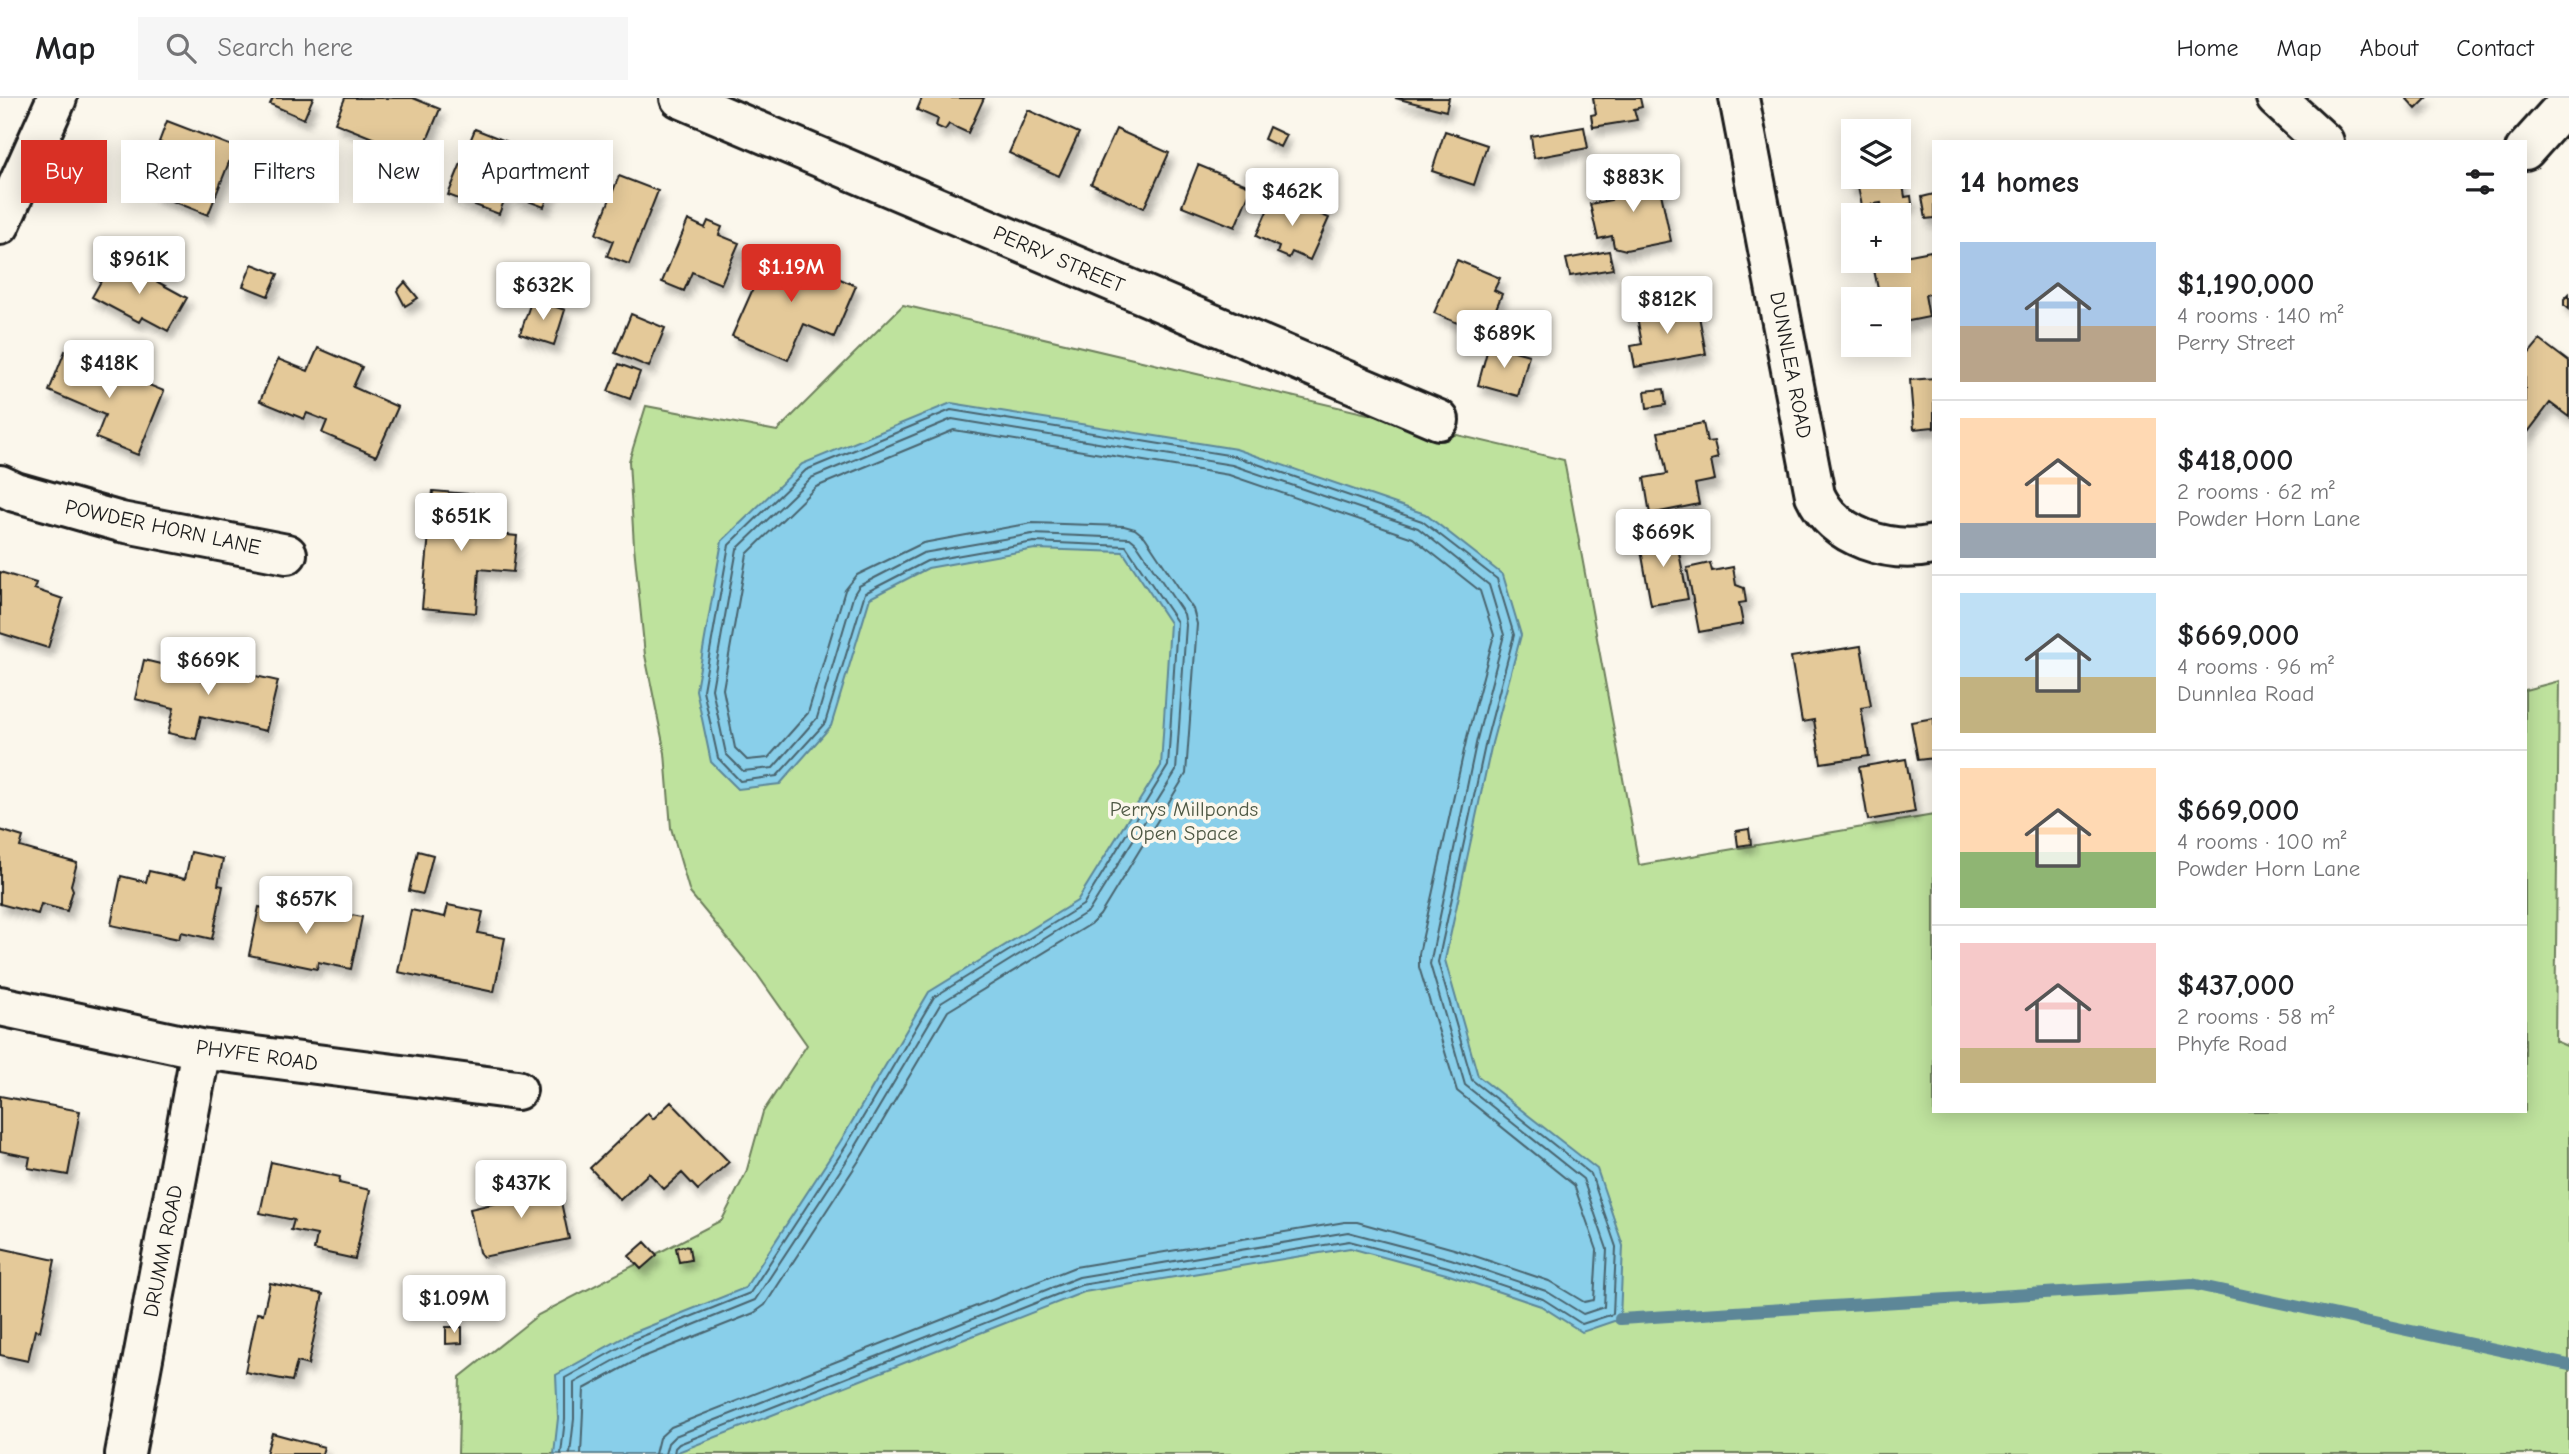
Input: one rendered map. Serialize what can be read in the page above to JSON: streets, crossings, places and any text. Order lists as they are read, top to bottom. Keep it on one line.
{"streets":{"street":["PERRY STREET","DUNNLEA ROAD","POWDER HORN LANE","PHYFE ROAD","DRUMM ROAD"]},"crossings":[["PHYFE ROAD","DRUMM ROAD"]],"parks":["Perrys Millponds Open Space"],"page":{"header":"Map","search":"Search here","nav":["Home","Map","About","Contact"],"map_buttons":["+","−"],"chip":["Buy","Rent","Filters","New","Apartment"],"heading":"14 homes","price":["$883K","$462K","$961K","$1.19M","$632K","$812K","$689K","$418K","$651K","$669K","$669K","$657K","$437K","$1.09M"],"list":[{"name":"$1,190,000","note":"4 rooms · 140 m² · Perry Street"},{"name":"$418,000","note":"2 rooms · 62 m² · Powder Horn Lane"},{"name":"$669,000","note":"4 rooms · 96 m² · Dunnlea Road"},{"name":"$669,000","note":"4 rooms · 100 m² · Powder Horn Lane"},{"name":"$437,000","note":"2 rooms · 58 m² · Phyfe Road"}]}}
